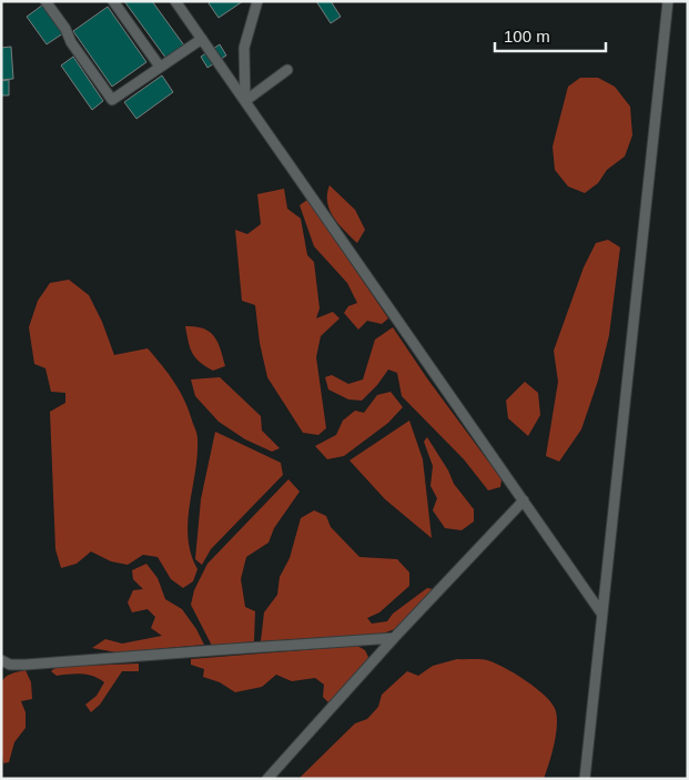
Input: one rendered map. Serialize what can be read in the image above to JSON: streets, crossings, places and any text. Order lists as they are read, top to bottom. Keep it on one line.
{"scale_bar":"100 m"}
